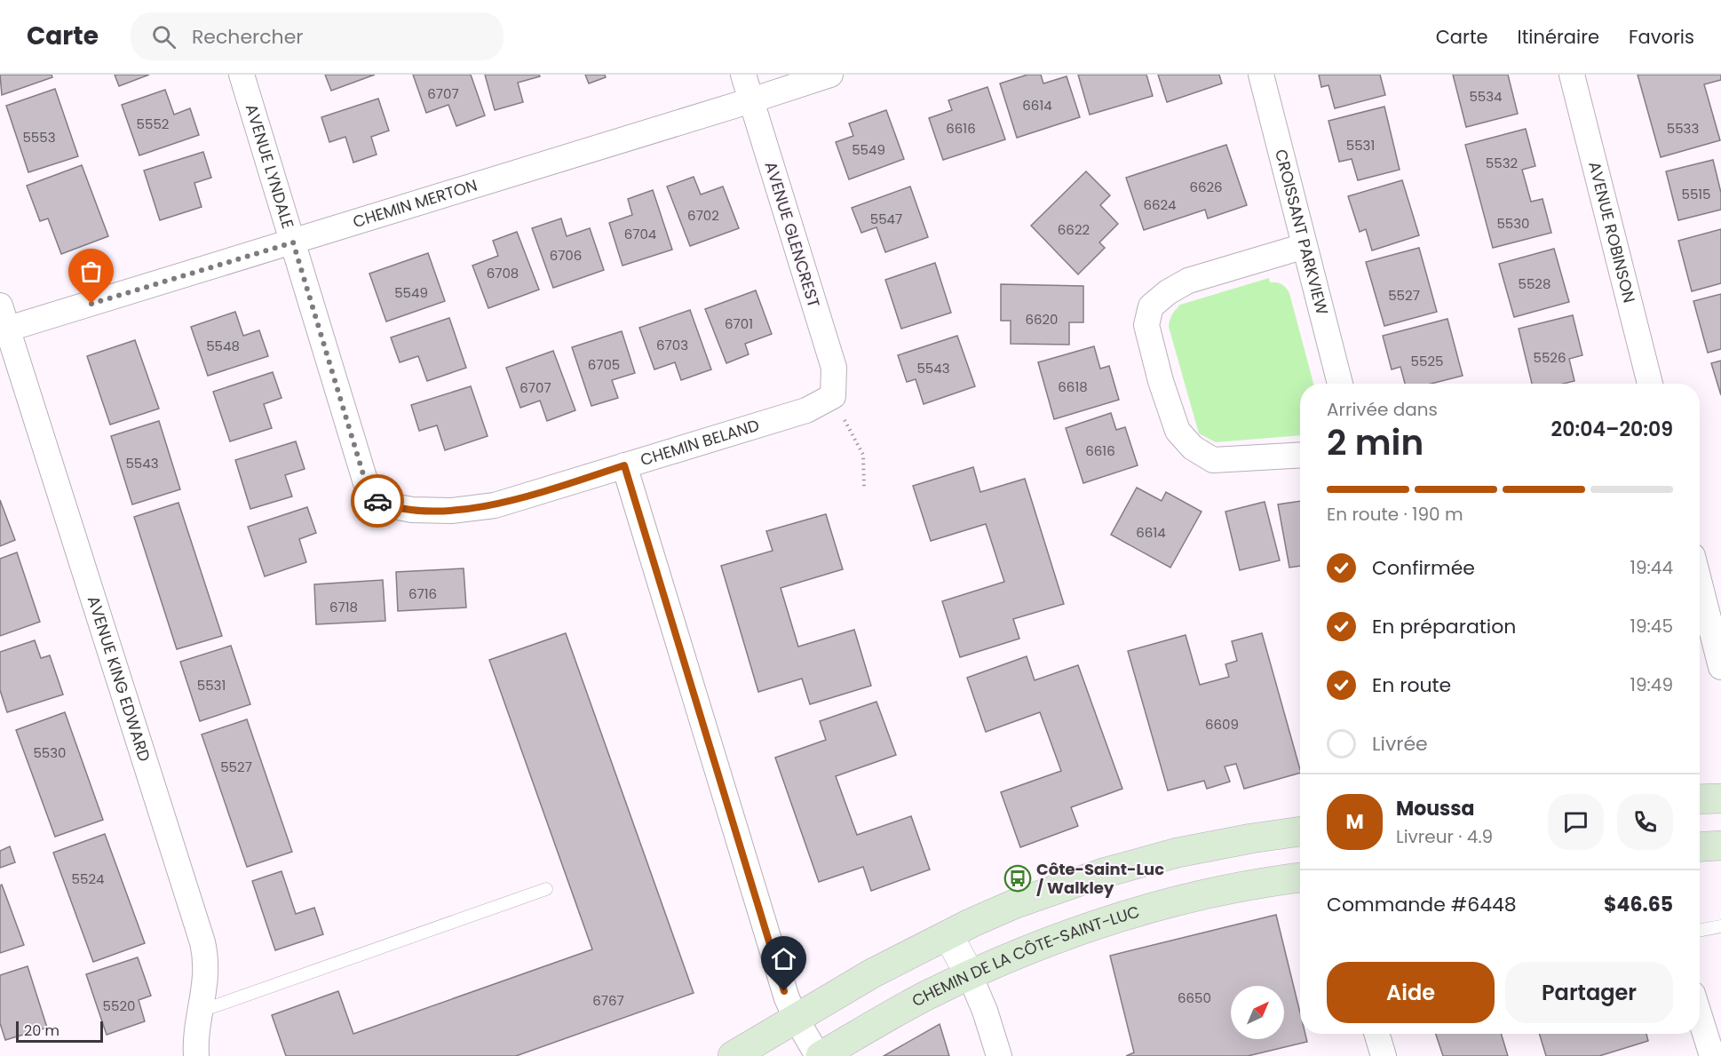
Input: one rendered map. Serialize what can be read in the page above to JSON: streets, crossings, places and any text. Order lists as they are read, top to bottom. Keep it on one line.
{"streets":{"main road":["CHEMIN DE LA CÔTE-SAINT-LUC"],"street":["AVENUE LYNDALE","CHEMIN MERTON","CROISSANT PARKVIEW","AVENUE ROBINSON","AVENUE GLENCREST","CHEMIN BELAND","AVENUE KING EDWARD"]},"crossings":[["AVENUE LYNDALE","CHEMIN MERTON"],["AVENUE LYNDALE","CHEMIN BELAND"],["CHEMIN MERTON","AVENUE GLENCREST"],["CHEMIN MERTON","AVENUE KING EDWARD"],["AVENUE GLENCREST","CHEMIN BELAND"]],"places":{"bus stop":["Côte-Saint-Luc / Walkley"]},"house_numbers":["6707","5534","6614","5552","6616","5533","5553","5531","5549","5532","6626","5515","6624","6702","5547","5530","6622","6704","6706","6708","5528","5549","5527","6620","6701","6703","5548","5526","5525","6705","5543","6618","6707","6616","5543","6614","6716","6718","5531","6609","5530","5527","5524","6650","6767","5520"],"scale_bar":"20 m","north":"top right","page":{"header":"Carte","search":"Rechercher","nav":["Carte","Itinéraire","Favoris"],"heading":["2 min","Arrivée dans","20:04–20:09"],"panel":["Moussa","Livreur · 4.9","Commande #6448","$46.65"],"bar":"En route · 190 m","list":[["Confirmée","19:44"],["En préparation","19:45"],["En route","19:49"],"Livrée"],"round":"M","buttons":["Aide","Partager"],"scale":"20 m"}}
